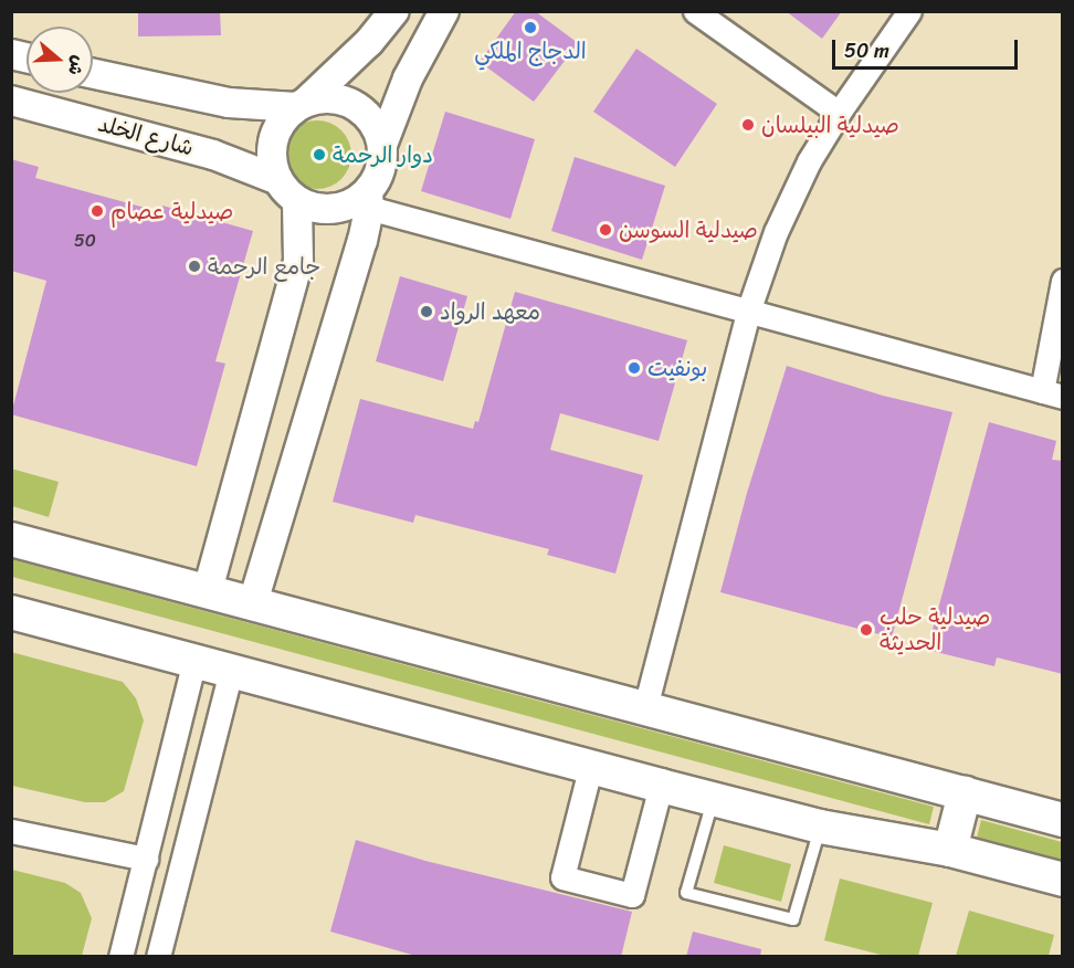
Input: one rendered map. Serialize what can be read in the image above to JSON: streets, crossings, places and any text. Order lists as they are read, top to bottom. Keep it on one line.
{"streets":{"street":["شارع الخلد"]},"places":["الدجاج الملكي","صيدلية البيلسان","دوار الرحمة","صيدلية عصام","صيدلية السوسن","جامع الرحمة","معهد الرواد","بونفيت","صيدلية حلب الحديثة"],"house_numbers":["50"],"scale_bar":"50 m","north":"right"}
